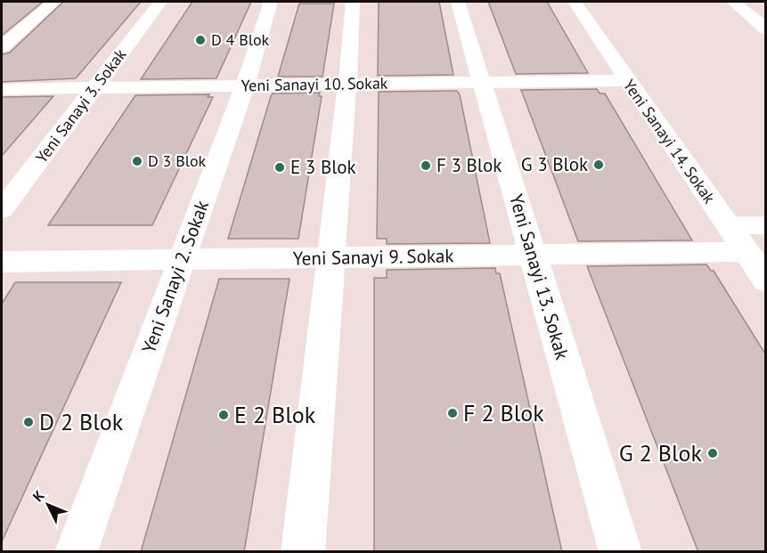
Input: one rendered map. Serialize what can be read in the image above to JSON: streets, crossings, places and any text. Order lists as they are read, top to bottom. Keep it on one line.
{"streets":{"street":["Yeni Sanayi 10. Sokak","Yeni Sanayi 3. Sokak","Yeni Sanayi 14. Sokak","Yeni Sanayi 9. Sokak","Yeni Sanayi 2. Sokak","Yeni Sanayi 13. Sokak"]},"crossings":[["Yeni Sanayi 10. Sokak","Yeni Sanayi 3. Sokak"],["Yeni Sanayi 10. Sokak","Yeni Sanayi 14. Sokak"],["Yeni Sanayi 10. Sokak","Yeni Sanayi 2. Sokak"],["Yeni Sanayi 10. Sokak","Yeni Sanayi 13. Sokak"],["Yeni Sanayi 14. Sokak","Yeni Sanayi 9. Sokak"],["Yeni Sanayi 9. Sokak","Yeni Sanayi 2. Sokak"],["Yeni Sanayi 9. Sokak","Yeni Sanayi 13. Sokak"]],"places":["D 4 Blok","D 3 Blok","G 3 Blok","F 3 Blok","E 3 Blok","F 2 Blok","E 2 Blok","D 2 Blok","G 2 Blok"],"north":"top left"}
